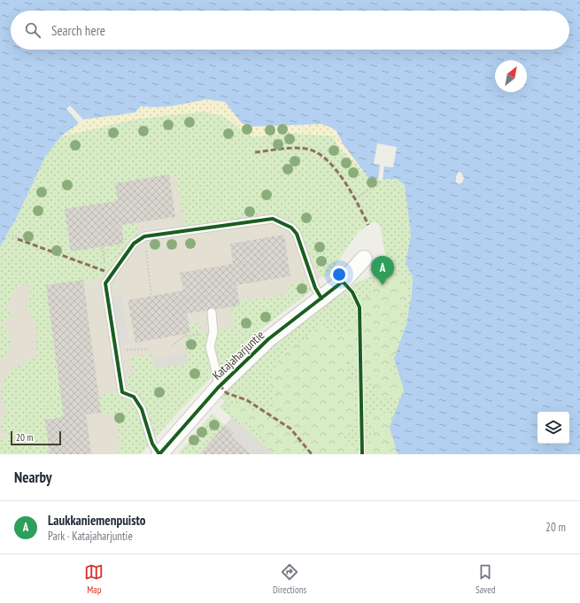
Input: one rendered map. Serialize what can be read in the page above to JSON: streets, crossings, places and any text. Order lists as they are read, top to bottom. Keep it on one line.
{"streets":{"street":["Katajaharjuntie"]},"scale_bar":"20 m","north":"top right","page":{"search":"Search here","pins":"A","scale":"20 m","heading":"Nearby","list":[{"mark":"A","name":"Laukkaniemenpuisto","note":"Park · Katajaharjuntie","value":"20 m"}],"nav":["Map","Directions","Saved"]}}
